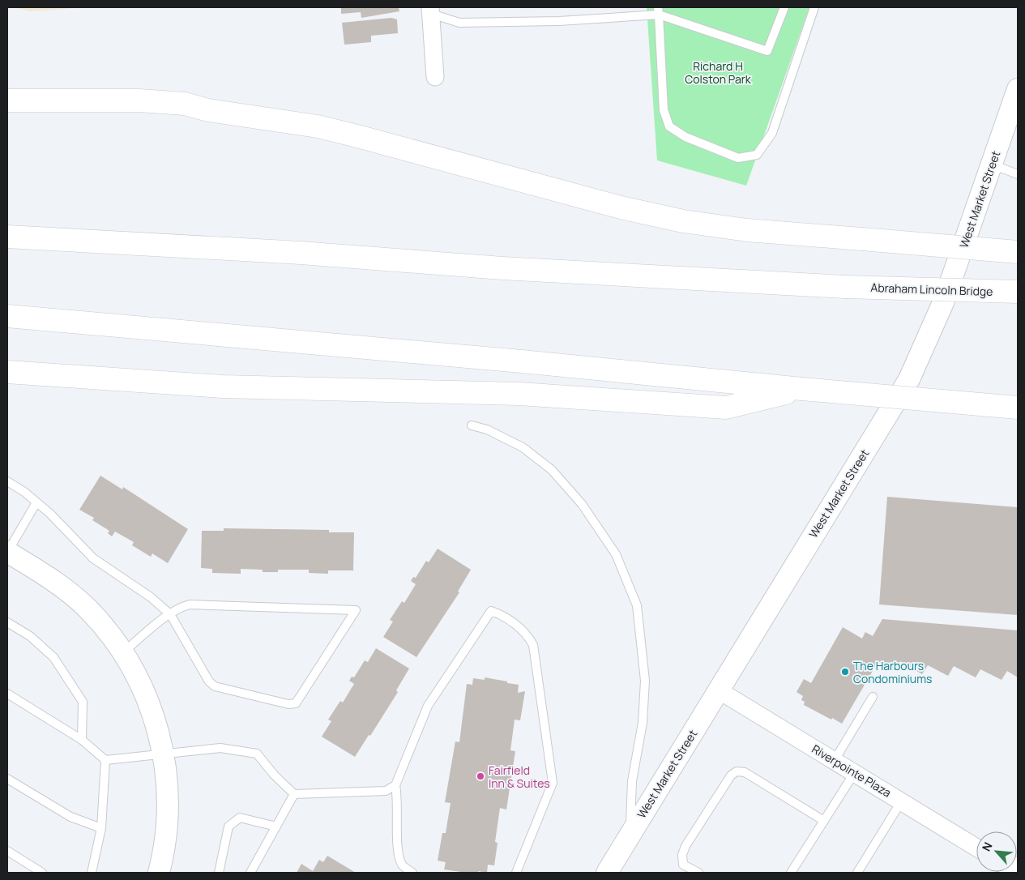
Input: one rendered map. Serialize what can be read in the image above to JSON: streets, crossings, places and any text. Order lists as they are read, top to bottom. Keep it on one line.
{"streets":{"highway":["Abraham Lincoln Bridge"],"street":["West Market Street","Riverpointe Plaza"]},"crossings":[["West Market Street","Riverpointe Plaza"]],"parks":["Richard H Colston Park"],"places":["The Harbours Condominiums","Fairfield Inn & Suites"],"north":"top left"}
